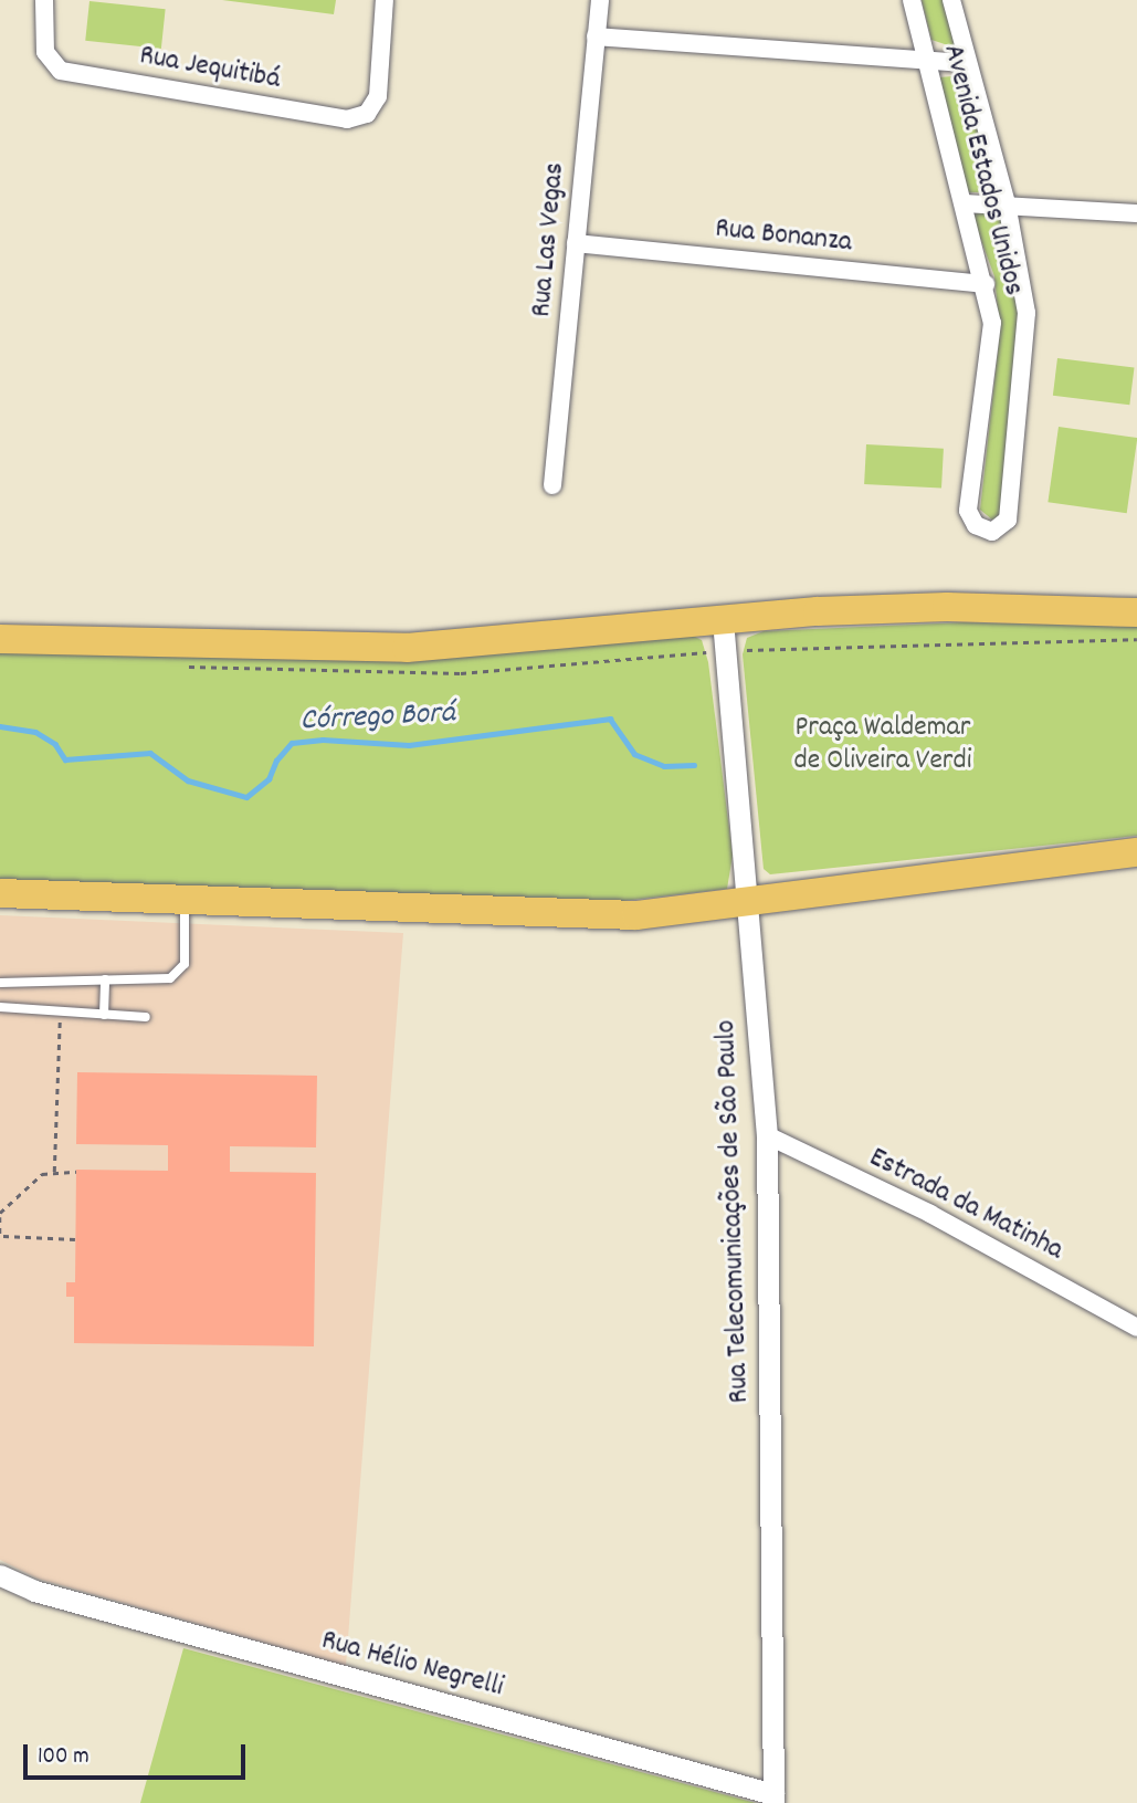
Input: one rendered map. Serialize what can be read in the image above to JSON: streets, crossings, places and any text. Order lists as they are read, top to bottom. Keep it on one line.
{"streets":{"street":["Rua Jequitibá","Avenida Estados Unidos","Rua Bonanza","Rua Las Vegas","Estrada da Matinha","Rua Telecomunicações de São Paulo","Rua Hélio Negrelli"]},"crossings":[["Avenida Estados Unidos","Rua Bonanza"],["Rua Bonanza","Rua Las Vegas"],["Estrada da Matinha","Rua Telecomunicações de São Paulo"],["Rua Telecomunicações de São Paulo","Rua Hélio Negrelli"]],"water":["Córrego Borá"],"parks":["Praça Waldemar de Oliveira Verdi"],"scale_bar":"100 m"}
